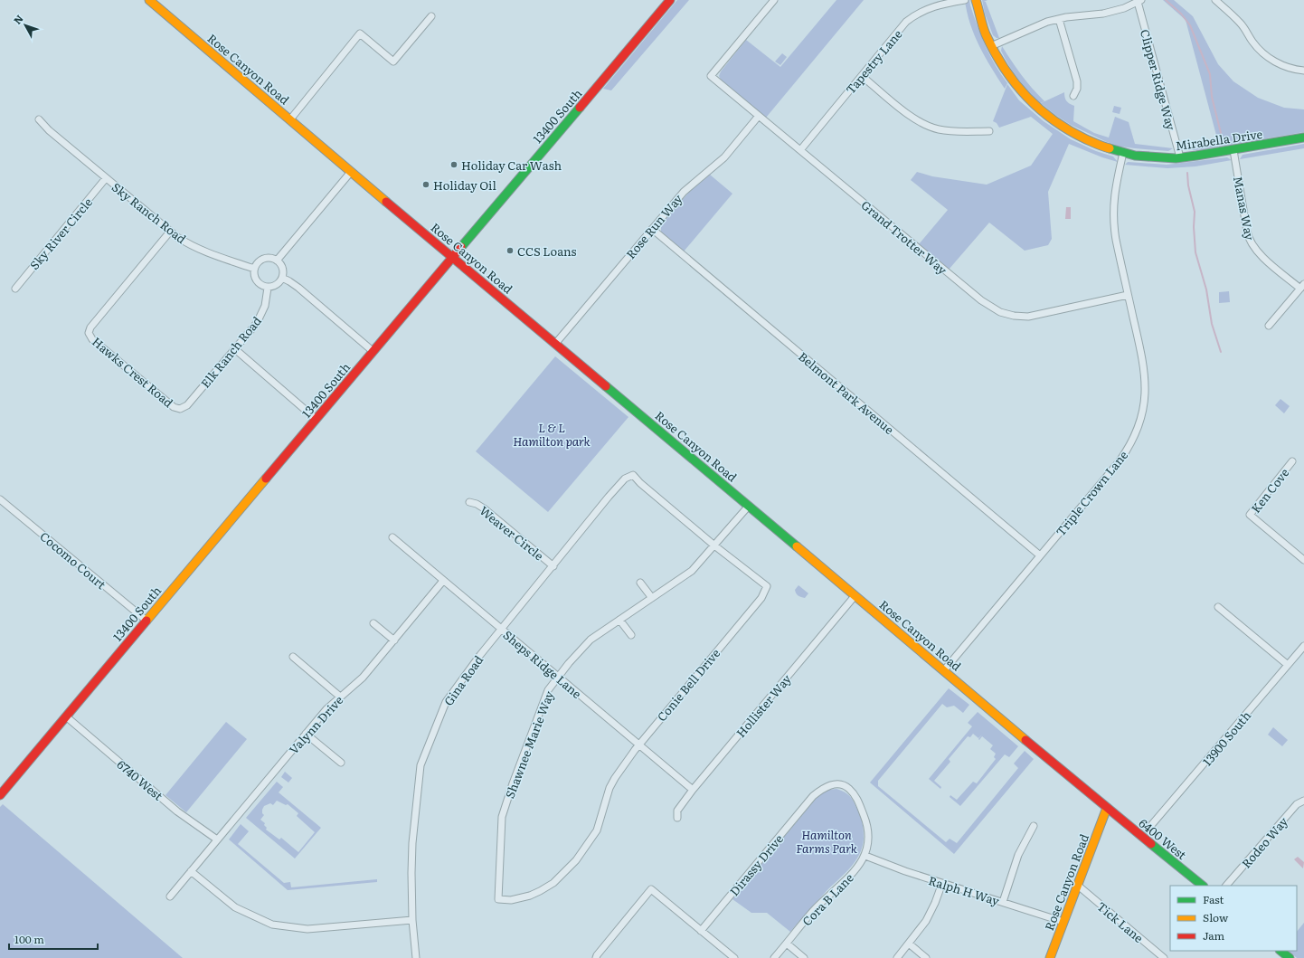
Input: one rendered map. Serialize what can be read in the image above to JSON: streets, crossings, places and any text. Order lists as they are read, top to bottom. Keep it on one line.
{"streets":{"street":["Tapestry Lane","Rose Canyon Road","Clipper Ridge Way","13400 South","Mirabella Drive","Manas Way","Sky Ranch Road","Rose Run Way","Sky River Circle","Grand Trotter Way","Elk Ranch Road","Hawks Crest Road","Belmont Park Avenue","Ken Cove","Triple Crown Lane","Weaver Circle","Cocomo Court","Sheps Ridge Lane","Gina Road","Conie Bell Drive","Hollister Way","Valynn Drive","13900 South","Shawnee Marie Way","6740 West","6400 West","Rodeo Way","Dirassy Drive","Ralph H Way","Cora B Lane","Tick Lane"]},"crossings":[["Tapestry Lane","Grand Trotter Way"],["Rose Canyon Road","13400 South"],["Rose Canyon Road","Rose Run Way"],["Rose Canyon Road","Triple Crown Lane"],["Rose Canyon Road","Hollister Way"],["Rose Canyon Road","Shawnee Marie Way"],["Rose Canyon Road","6400 West"],["Rose Canyon Road","Ralph H Way"],["Rose Canyon Road","Tick Lane"],["Clipper Ridge Way","Mirabella Drive"],["13400 South","Cocomo Court"],["13400 South","6740 West"],["Mirabella Drive","Manas Way"],["Mirabella Drive","Triple Crown Lane"],["Sky Ranch Road","Sky River Circle"],["Sky Ranch Road","Elk Ranch Road"],["Sky Ranch Road","Hawks Crest Road"],["Rose Run Way","Grand Trotter Way"],["Rose Run Way","Belmont Park Avenue"],["Grand Trotter Way","Triple Crown Lane"],["Elk Ranch Road","Hawks Crest Road"],["Belmont Park Avenue","Triple Crown Lane"],["Weaver Circle","Gina Road"],["Sheps Ridge Lane","Gina Road"],["Sheps Ridge Lane","Conie Bell Drive"],["Sheps Ridge Lane","Hollister Way"],["Sheps Ridge Lane","Valynn Drive"],["Sheps Ridge Lane","Shawnee Marie Way"],["Gina Road","Conie Bell Drive"],["Conie Bell Drive","Shawnee Marie Way"],["Valynn Drive","6740 West"],["Dirassy Drive","Ralph H Way"],["Dirassy Drive","Cora B Lane"],["Ralph H Way","Cora B Lane"]],"parks":["L & L Hamilton park","Hamilton Farms Park"],"places":["Holiday Car Wash","Holiday Oil","CCS Loans"],"legend":["Fast","Slow","Jam"],"scale_bar":"100 m","north":"top left"}
